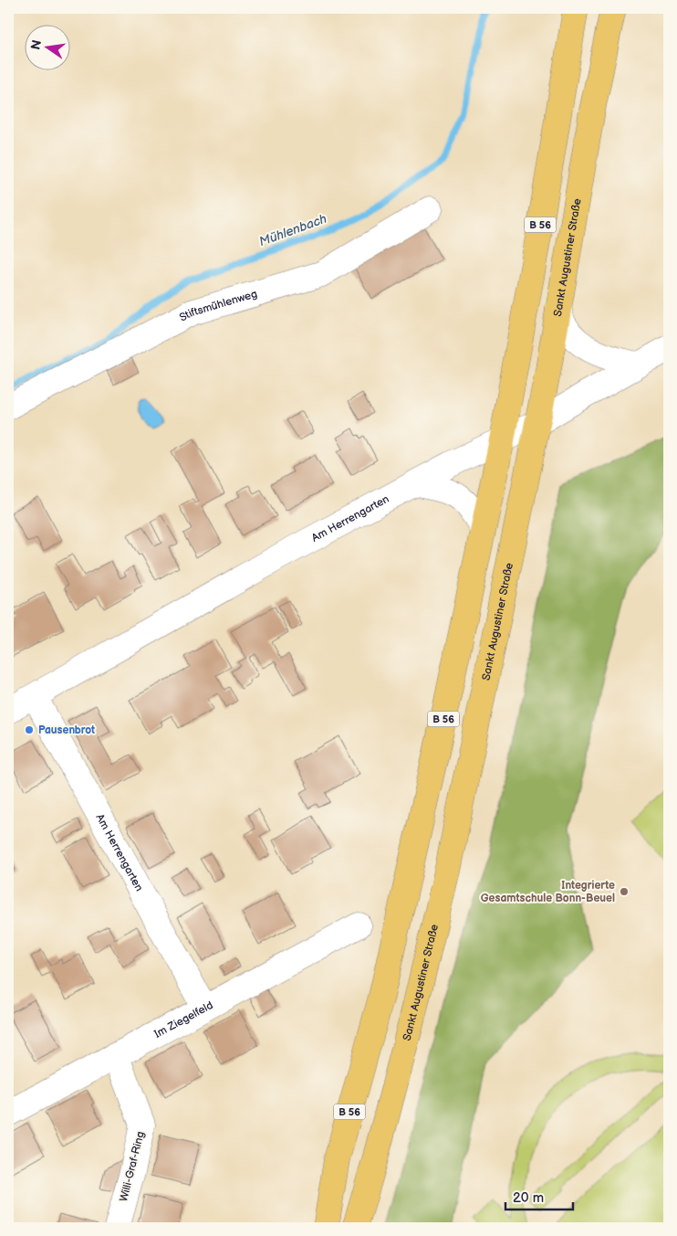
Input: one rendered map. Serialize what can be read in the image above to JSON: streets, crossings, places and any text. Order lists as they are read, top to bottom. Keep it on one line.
{"streets":{"main road":["B 56","Sankt Augustiner Straße"],"street":["Stiftsmühlenweg","Am Herrengarten","Im Ziegelfeld","Willi-Graf-Ring"]},"crossings":[["B 56","Am Herrengarten"],["Sankt Augustiner Straße","Am Herrengarten"],["Am Herrengarten","Im Ziegelfeld"],["Im Ziegelfeld","Willi-Graf-Ring"]],"water":["Mühlenbach"],"places":["Pausenbrot","Integrierte Gesamtschule Bonn-Beuel"],"scale_bar":"20 m","north":"left"}
